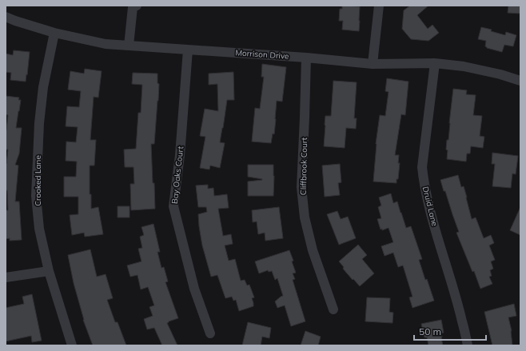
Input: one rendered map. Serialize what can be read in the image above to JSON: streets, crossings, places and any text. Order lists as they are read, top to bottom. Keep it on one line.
{"streets":{"street":["Morrison Drive","Cliffbrook Court","Bay Oaks Court","Crooked Lane","Druid Lane"]},"crossings":[["Morrison Drive","Cliffbrook Court"],["Morrison Drive","Bay Oaks Court"],["Morrison Drive","Crooked Lane"],["Morrison Drive","Druid Lane"]],"scale_bar":"50 m"}
